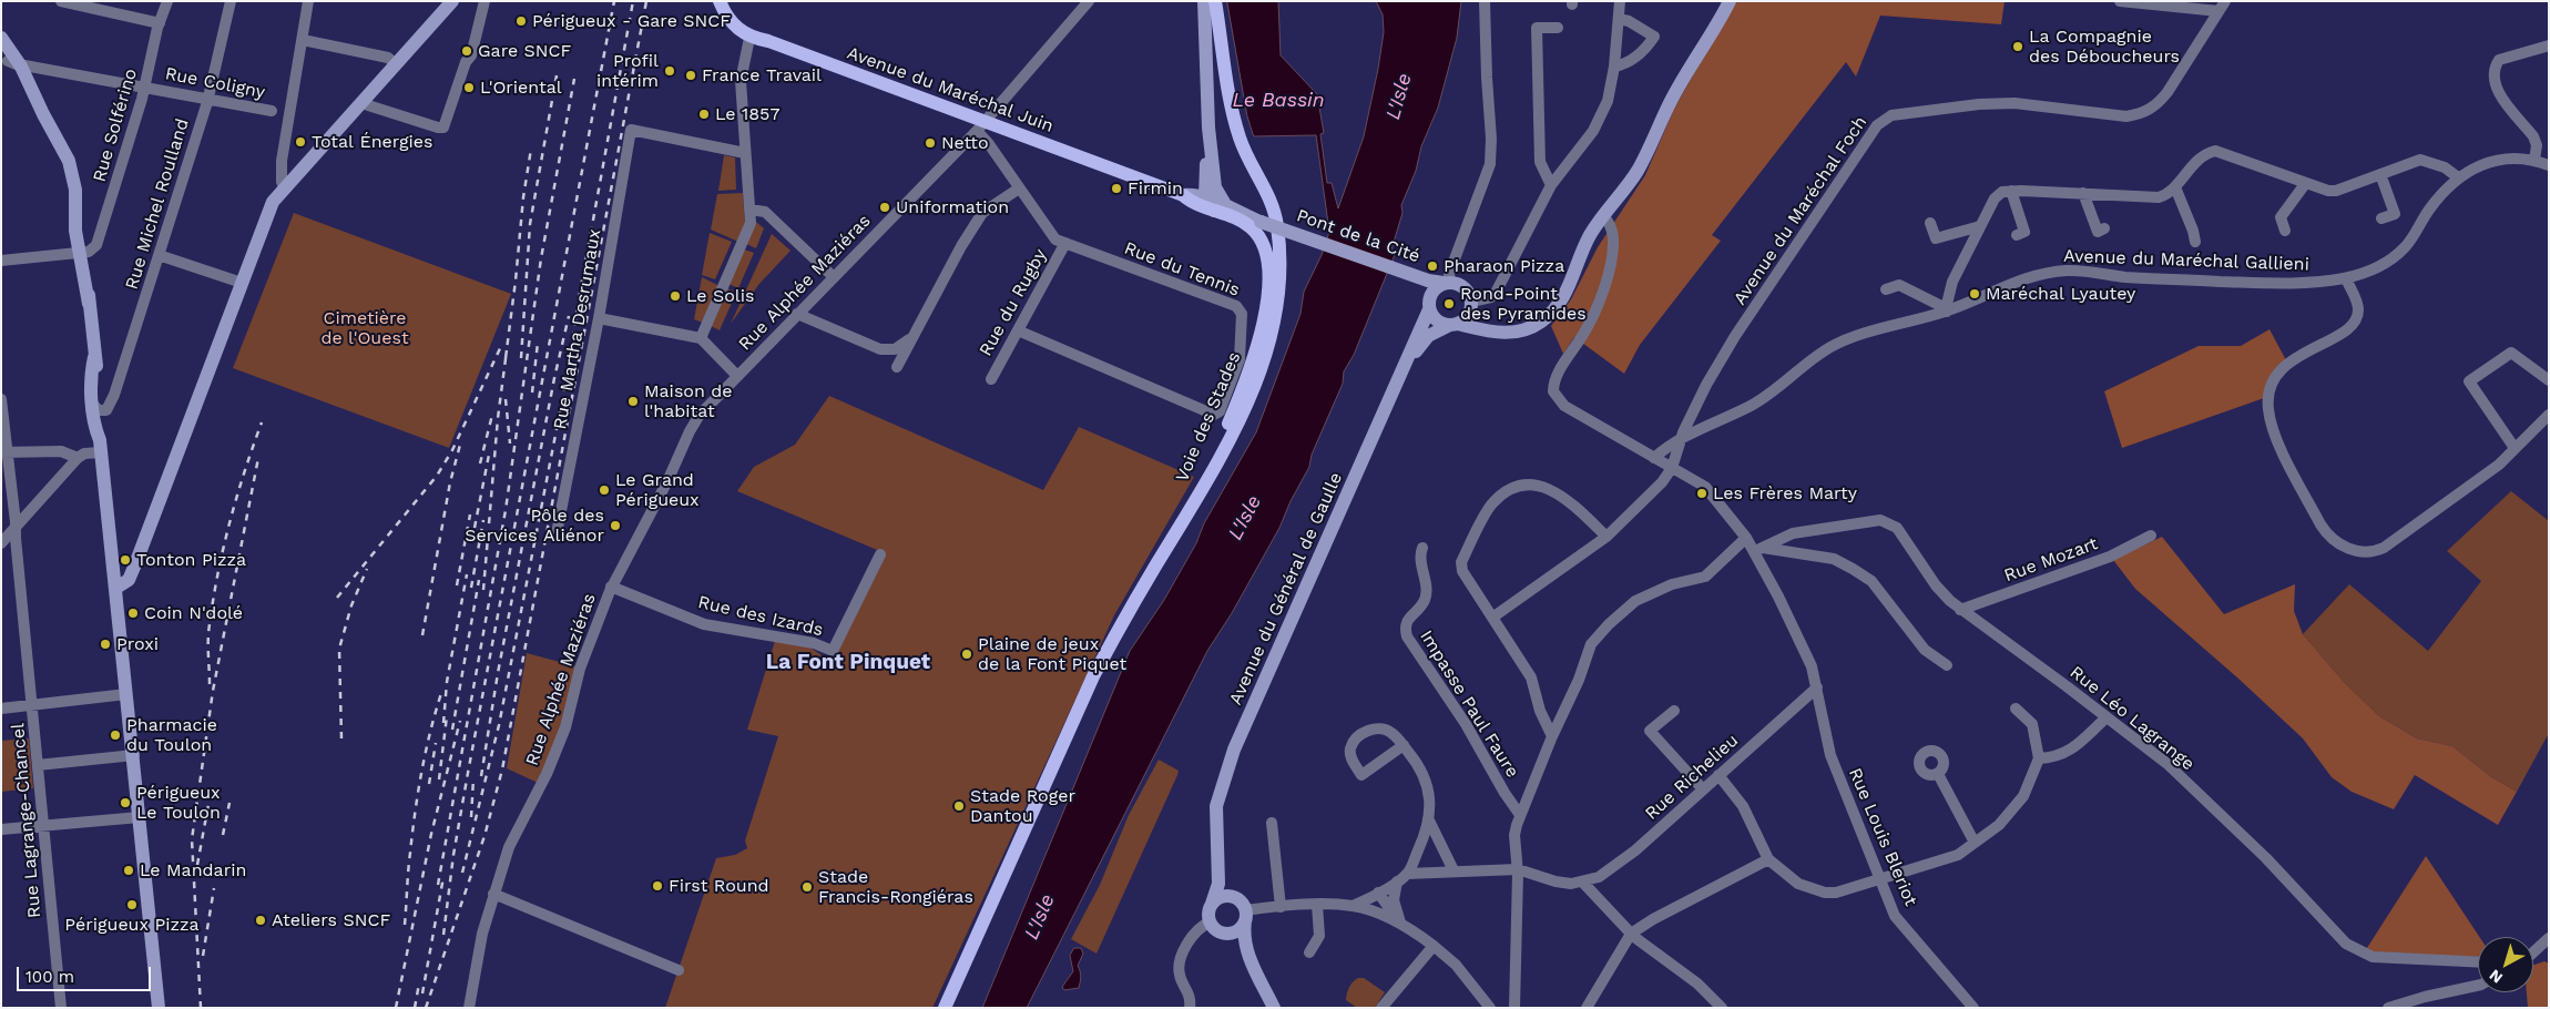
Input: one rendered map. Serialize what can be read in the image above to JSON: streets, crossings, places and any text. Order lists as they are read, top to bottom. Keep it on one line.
{"streets":{"main road":["Avenue du Maréchal Juin","Pont de la Cité","Voie des Stades","Avenue du Général de Gaulle"],"street":["Rue Coligny","Rue Solférino","Rue Michel Roulland","Avenue du Maréchal Foch","Avenue du Maréchal Gallieni","Rue du Tennis","Rue Alphée Maziéras","Rue du Rugby","Rue Martha Desrumaux","Rue Mozart","Rue des Izards","Impasse Paul Faure","Rue Léo Lagrange","Rue Richelieu","Rue Lagrange-Chancel","Rue Louis Bleriot"]},"crossings":[["Rue Coligny","Rue Solférino"],["Rue Coligny","Rue Michel Roulland"],["Avenue du Maréchal Juin","Pont de la Cité"],["Avenue du Maréchal Juin","Rue Alphée Maziéras"],["Avenue du Maréchal Juin","Voie des Stades"],["Avenue du Maréchal Foch","Avenue du Maréchal Gallieni"],["Pont de la Cité","Avenue du Général de Gaulle"],["Avenue du Maréchal Gallieni","Rue Louis Bleriot"],["Rue du Tennis","Rue du Rugby"],["Rue Alphée Maziéras","Rue des Izards"],["Rue Mozart","Rue Léo Lagrange"],["Rue Léo Lagrange","Rue Louis Bleriot"],["Rue Richelieu","Rue Louis Bleriot"]],"districts":["La Font Pinquet"],"water":["L'Isle","Le Bassin"],"parks":["Cimetière de l'Ouest"],"places":["Périgueux - Gare SNCF","La Compagnie des Déboucheurs","Gare SNCF","Profil intérim","France Travail","L'Oriental","Le 1857","Total Énergies","Netto","Firmin","Uniformation","Pharaon Pizza","Maréchal Lyautey","Le Solis","Rond-Point des Pyramides","Maison de l'habitat","Le Grand Périgueux","Les Frères Marty","Pôle des Services Aliénor","Tonton Pizza","Coin N'dolé","Proxi","Plaine de jeux de la Font Piquet","Pharmacie du Toulon","Périgueux Le Toulon","Stade Roger Dantou","Le Mandarin","First Round","Stade Francis-Rongiéras","Périgueux Pizza","Ateliers SNCF"],"scale_bar":"100 m","north":"bottom left"}
